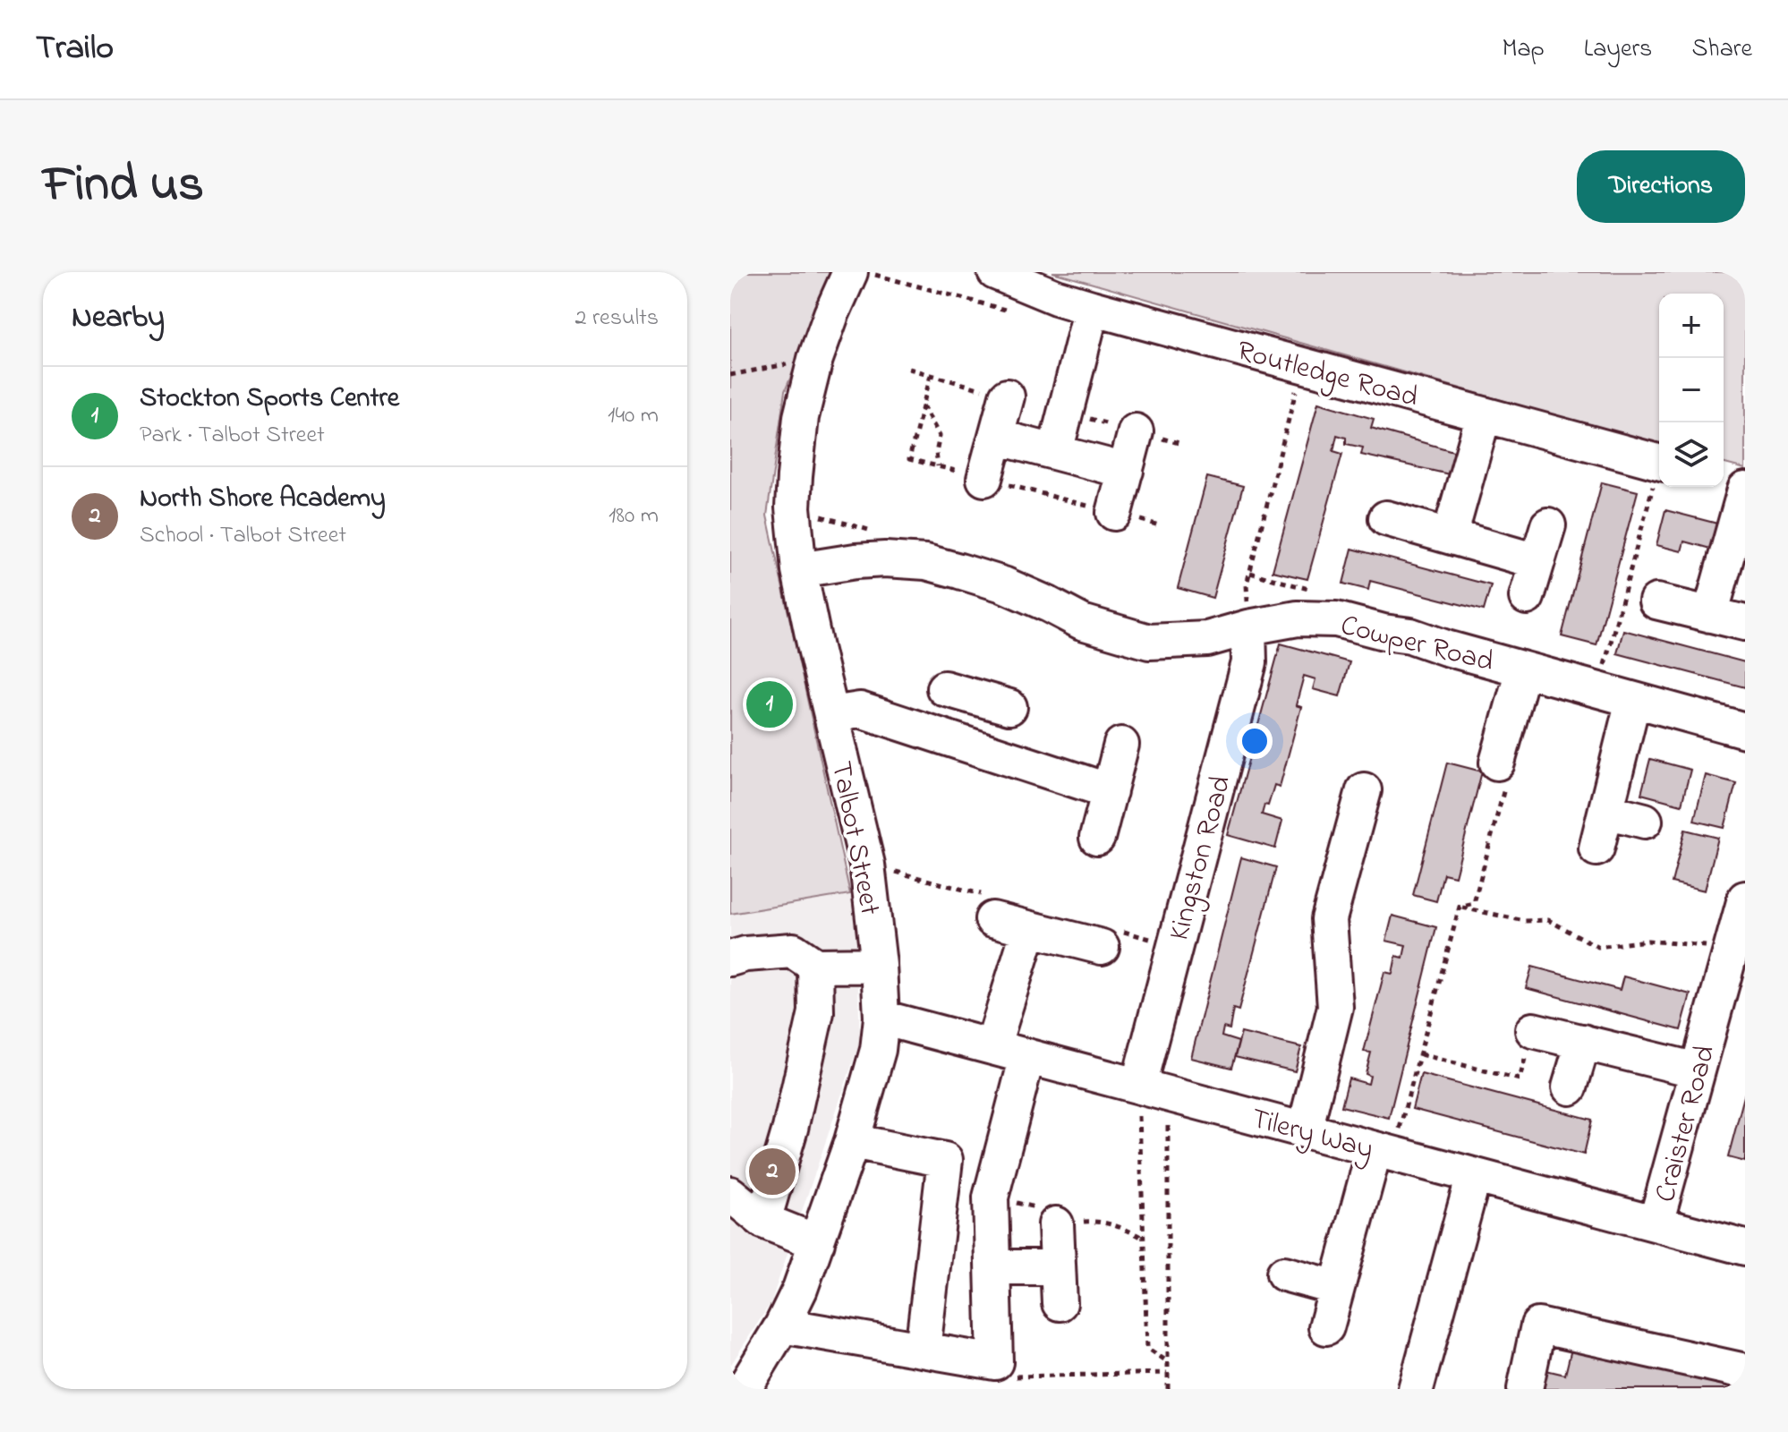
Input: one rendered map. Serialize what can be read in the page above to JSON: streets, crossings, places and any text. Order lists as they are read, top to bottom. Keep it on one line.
{"streets":{"street":["Routledge Road","Cowper Road","Talbot Street","Kingston Road","Craister Road","Tilery Way"]},"crossings":[["Cowper Road","Talbot Street"],["Cowper Road","Kingston Road"],["Talbot Street","Tilery Way"],["Kingston Road","Tilery Way"],["Craister Road","Tilery Way"]],"page":{"header":"Trailo","nav":["Map","Layers","Share"],"title":"Find us","buttons":"Directions","heading":["Nearby","2 results"],"map_buttons":["+","−"],"list":[{"mark":"1","name":"Stockton Sports Centre","note":"Park · Talbot Street","value":"140 m"},{"mark":"2","name":"North Shore Academy","note":"School · Talbot Street","value":"180 m"}],"pins":["1","2"]}}
